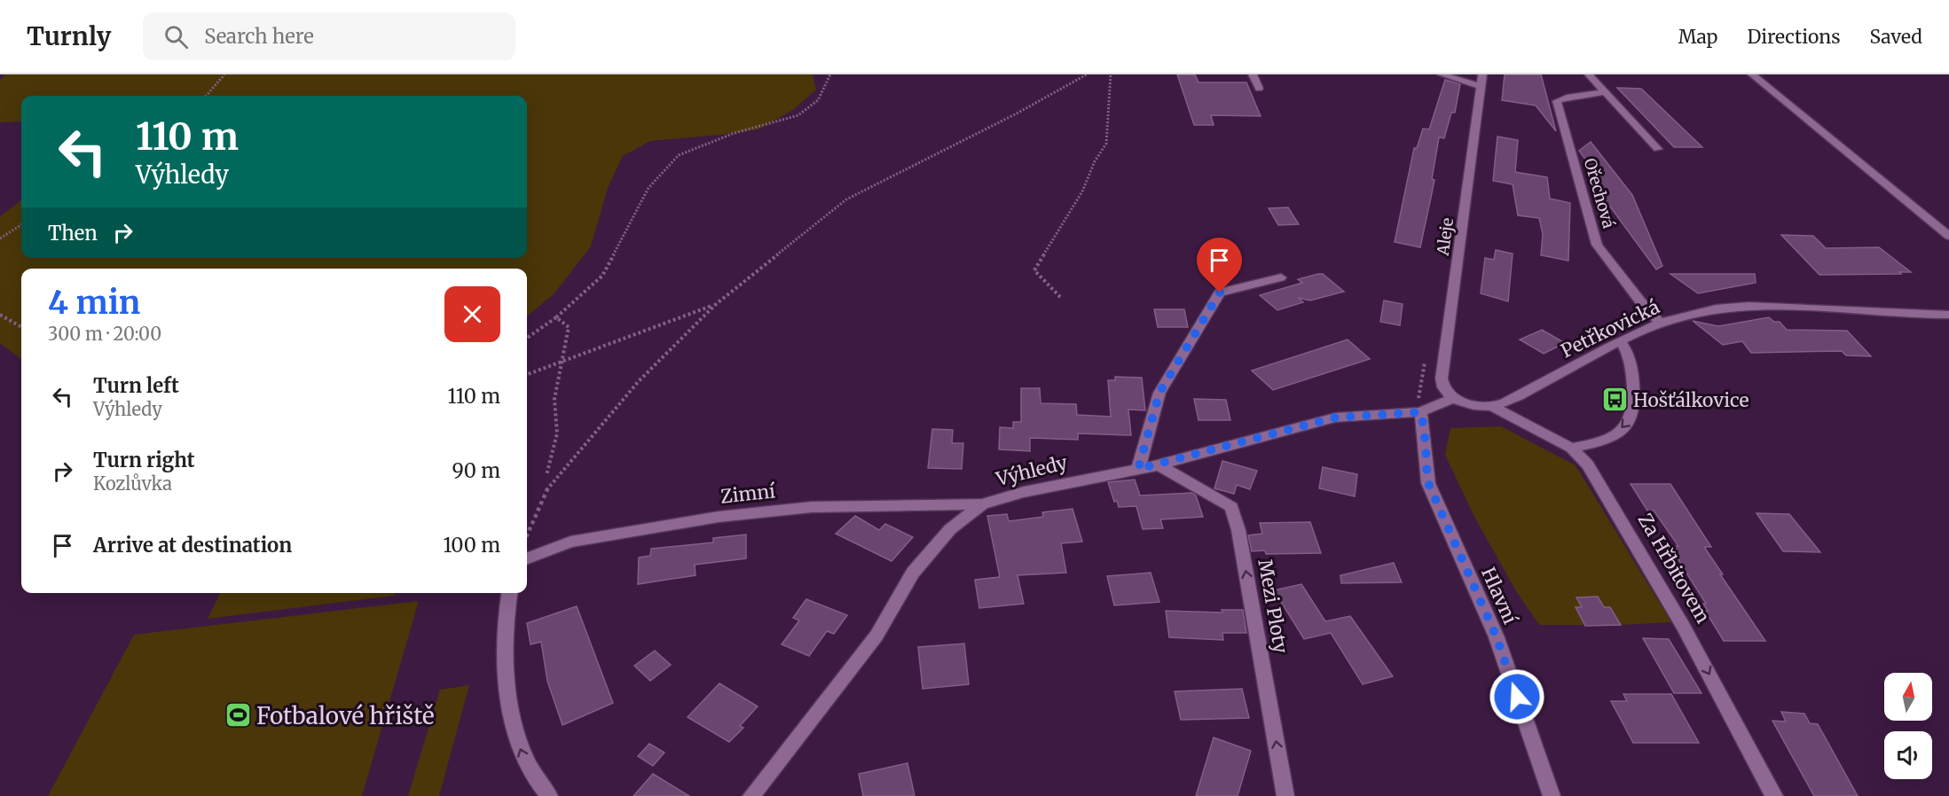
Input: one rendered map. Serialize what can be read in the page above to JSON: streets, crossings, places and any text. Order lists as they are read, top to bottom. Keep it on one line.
{"streets":{"street":["Ořechová","Aleje","Petřkovická","Výhledy","Zimní","Za Hřbitovem","Hlavní","Mezi Ploty"]},"crossings":[["Ořechová","Petřkovická"],["Aleje","Petřkovická"],["Aleje","Výhledy"],["Petřkovická","Výhledy"],["Petřkovická","Za Hřbitovem"],["Výhledy","Zimní"],["Výhledy","Hlavní"],["Výhledy","Mezi Ploty"]],"one_way":["Za Hřbitovem","Mezi Ploty"],"places":{"bus stop":["Hošťálkovice"],"sports":["Fotbalové hřiště"]},"north":"top","page":{"header":"Turnly","search":"Search here","nav":["Map","Directions","Saved"],"turn":["110 m","Výhledy"],"then":"Then","heading":["4 min","300 m · 20:00"],"list":[{"name":"Turn left","note":"Výhledy","value":"110 m"},{"name":"Turn right","note":"Kozlůvka","value":"90 m"},{"name":"Arrive at destination","value":"100 m"}]}}
